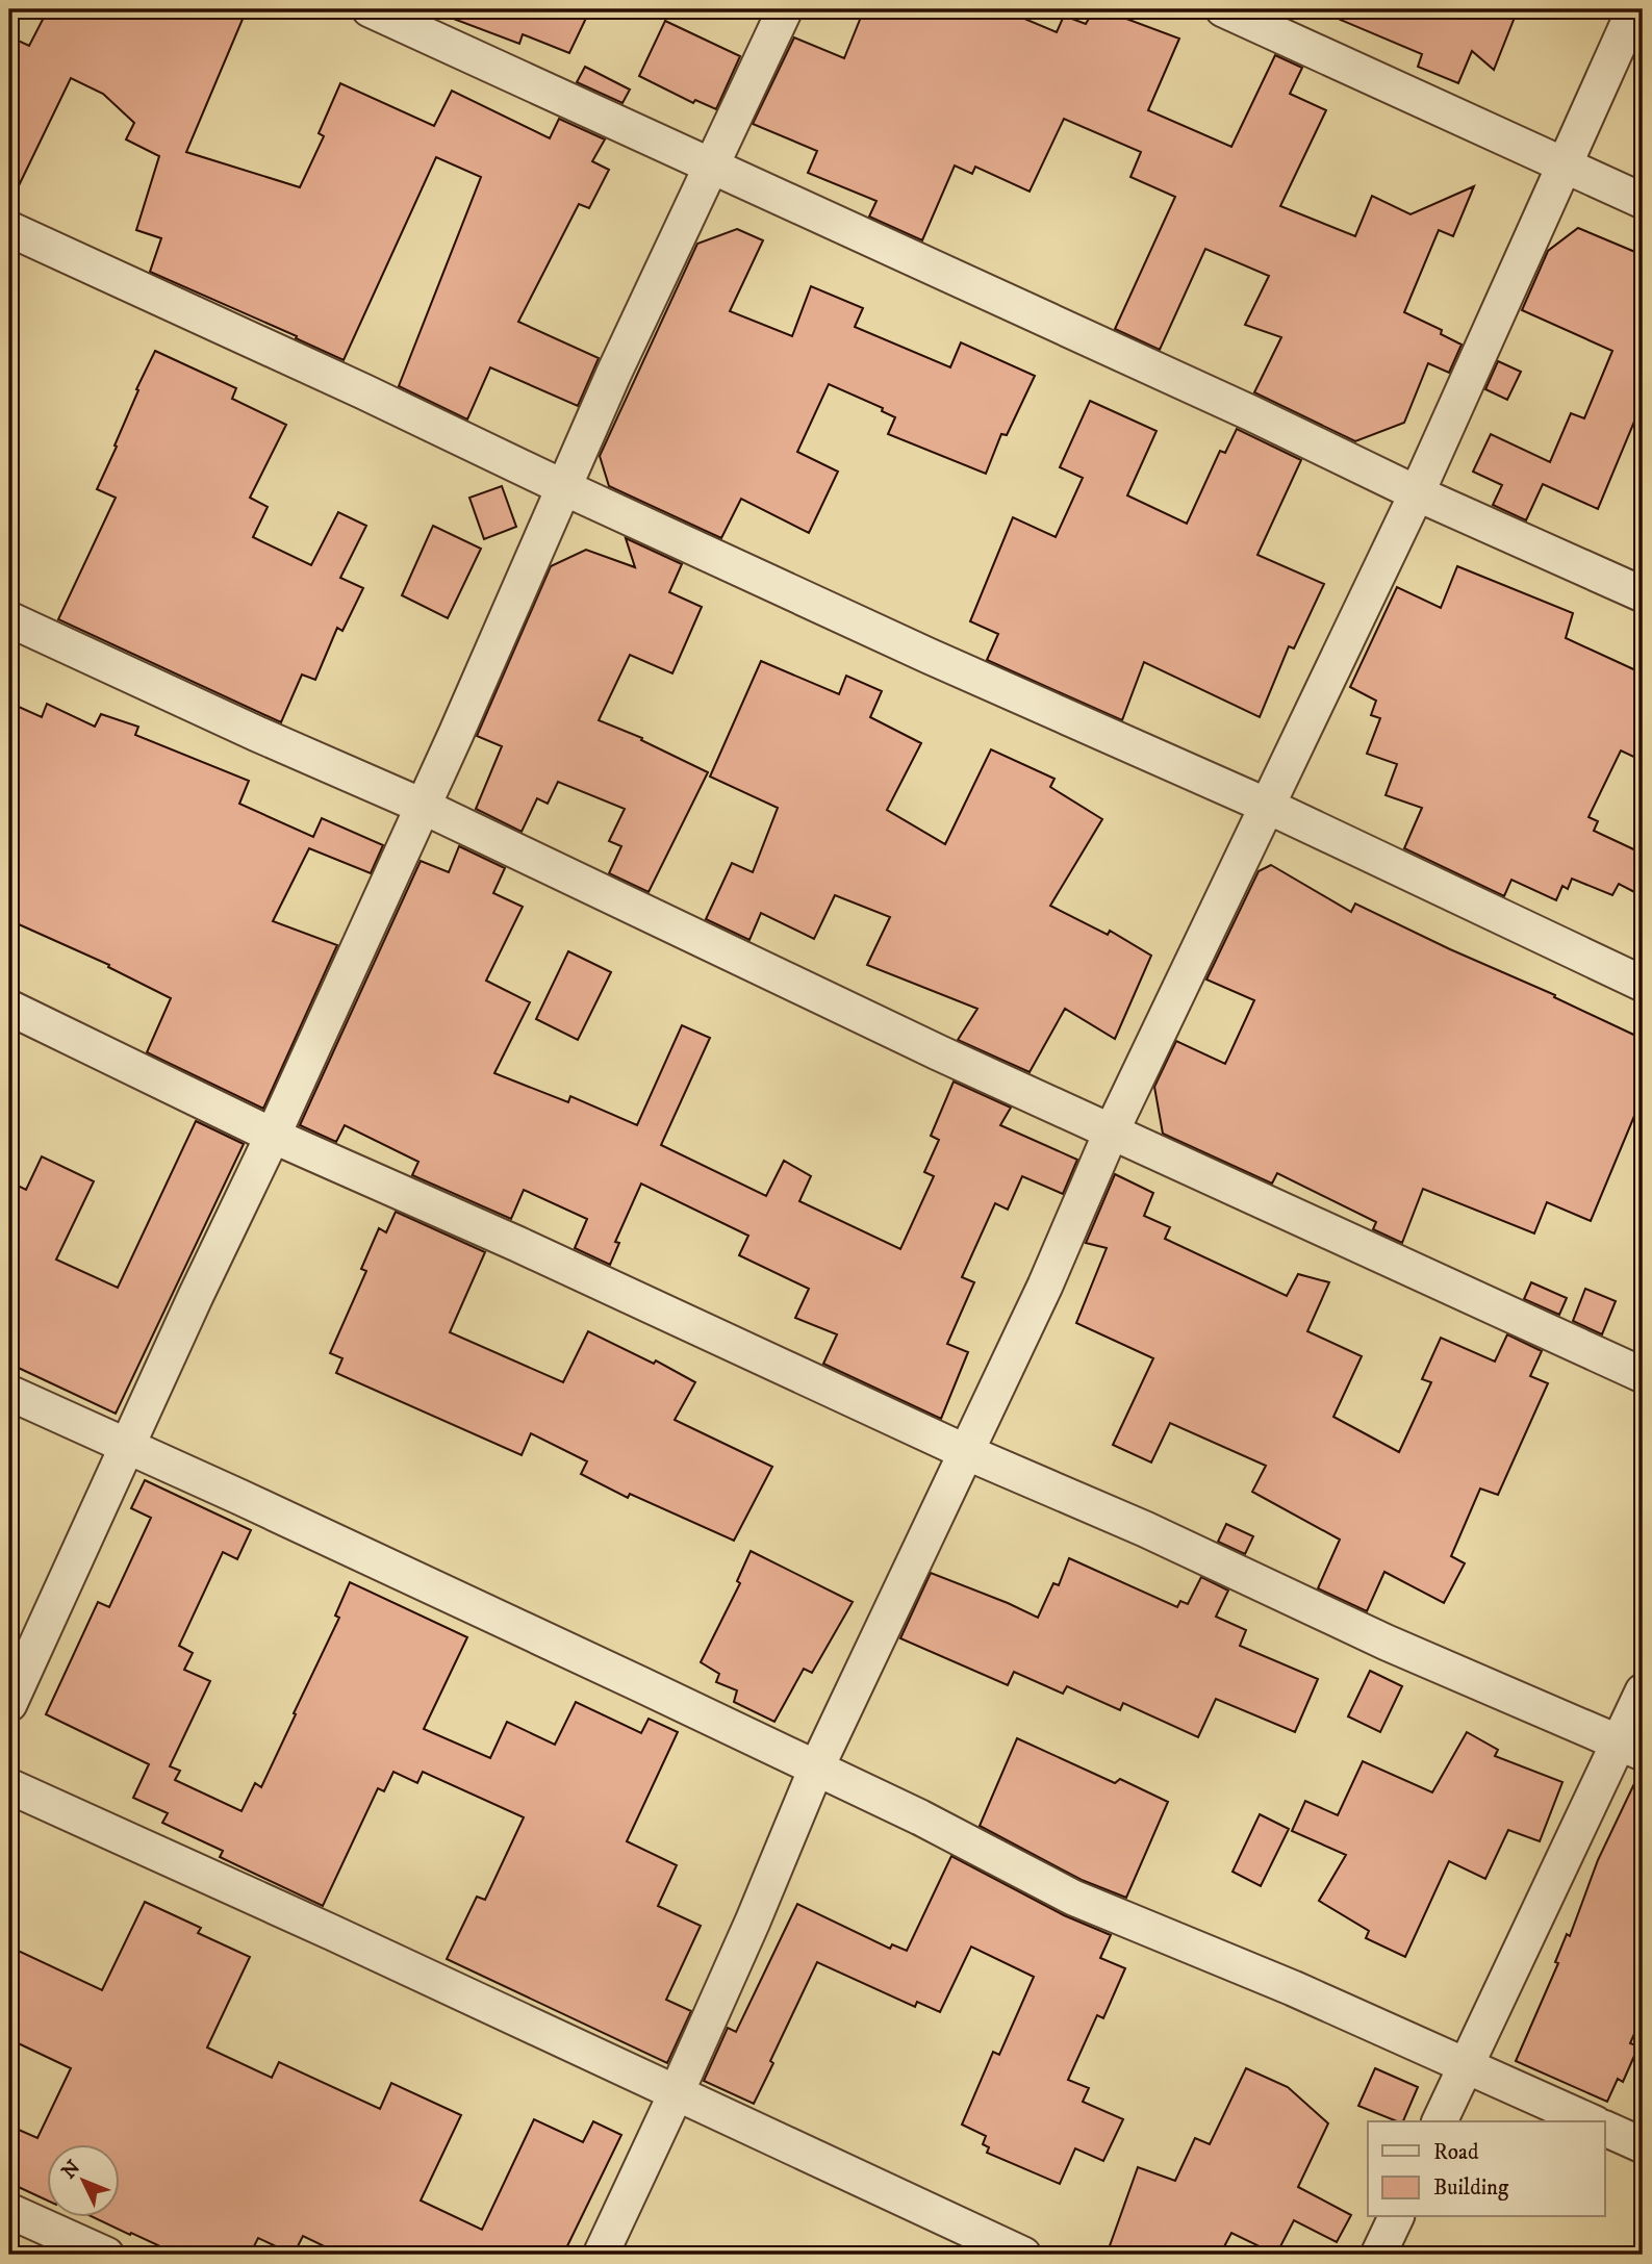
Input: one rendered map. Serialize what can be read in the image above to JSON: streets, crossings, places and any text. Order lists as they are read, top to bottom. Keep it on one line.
{"legend":["Road","Building"],"north":"top left"}
